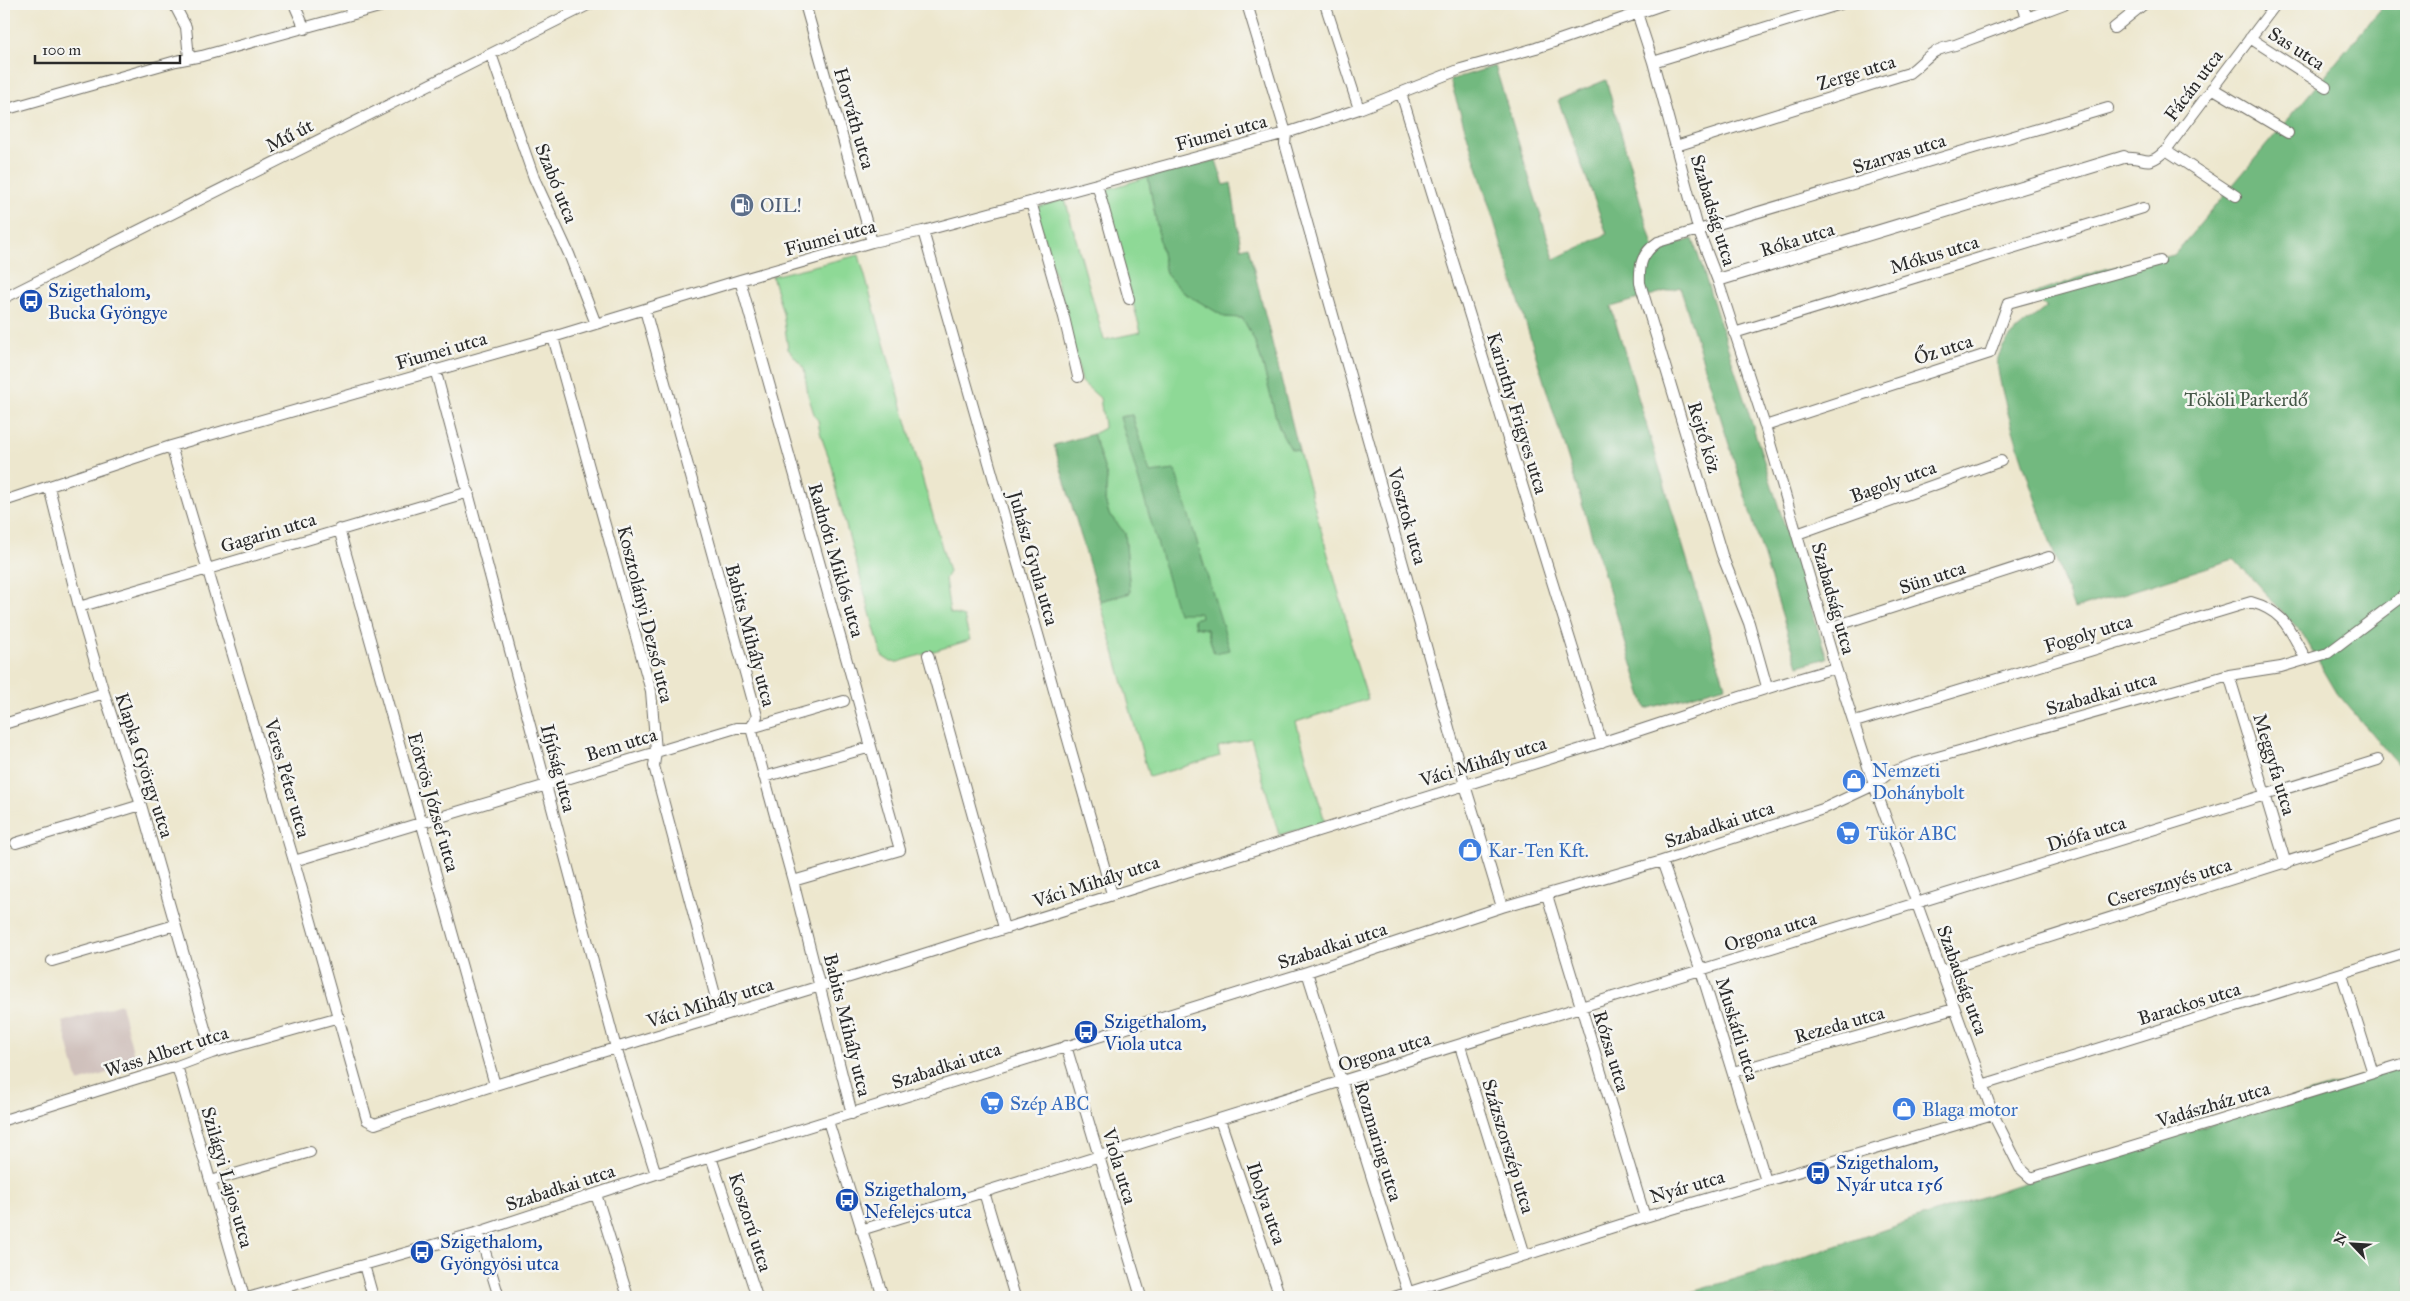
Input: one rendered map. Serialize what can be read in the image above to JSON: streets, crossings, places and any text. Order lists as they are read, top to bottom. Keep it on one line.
{"streets":{"street":["Sas utca","Zerge utca","Fácán utca","Horváth utca","Fiumei utca","Mű út","Szarvas utca","Szabó utca","Szabadság utca","Róka utca","Mókus utca","Őz utca","Karinthy Frigyes utca","Rejtő köz","Bagoly utca","Vosztok utca","Gagarin utca","Juhász Gyula utca","Radnóti Miklós utca","Sün utca","Kosztolányi Dezső utca","Fogoly utca","Babits Mihály utca","Szabadkai utca","Bem utca","Váci Mihály utca","Meggyfa utca","Klapka György utca","Ifjúság utca","Veres Péter utca","Eötvös József utca","Diófa utca","Cseresznyés utca","Orgona utca","Barackos utca","Rezeda utca","Muskátli utca","Wass Albert utca","Rózsa utca","Vadászház utca","Rozmaring utca","Százszorszép utca","Viola utca","Szilágyi Lajos utca","Nyár utca","Ibolya utca","Koszorú utca"]},"crossings":[["Sas utca","Fácán utca"],["Zerge utca","Szabadság utca"],["Fácán utca","Róka utca"],["Horváth utca","Fiumei utca"],["Fiumei utca","Szabó utca"],["Fiumei utca","Szabadság utca"],["Fiumei utca","Karinthy Frigyes utca"],["Fiumei utca","Vosztok utca"],["Fiumei utca","Juhász Gyula utca"],["Fiumei utca","Radnóti Miklós utca"],["Fiumei utca","Kosztolányi Dezső utca"],["Fiumei utca","Babits Mihály utca"],["Fiumei utca","Klapka György utca"],["Fiumei utca","Ifjúság utca"],["Fiumei utca","Veres Péter utca"],["Mű út","Szabó utca"],["Szarvas utca","Szabadság utca"],["Szarvas utca","Rejtő köz"],["Szabadság utca","Róka utca"],["Szabadság utca","Mókus utca"],["Szabadság utca","Őz utca"],["Szabadság utca","Rejtő köz"],["Szabadság utca","Bagoly utca"],["Szabadság utca","Sün utca"],["Szabadság utca","Fogoly utca"],["Szabadság utca","Szabadkai utca"],["Szabadság utca","Váci Mihály utca"],["Szabadság utca","Diófa utca"],["Szabadság utca","Cseresznyés utca"],["Szabadság utca","Orgona utca"],["Szabadság utca","Barackos utca"],["Szabadság utca","Rezeda utca"],["Szabadság utca","Vadászház utca"],["Szabadság utca","Nyár utca"],["Karinthy Frigyes utca","Váci Mihály utca"],["Rejtő köz","Váci Mihály utca"],["Vosztok utca","Szabadkai utca"],["Vosztok utca","Váci Mihály utca"],["Gagarin utca","Klapka György utca"],["Gagarin utca","Ifjúság utca"],["Gagarin utca","Veres Péter utca"],["Gagarin utca","Eötvös József utca"],["Juhász Gyula utca","Váci Mihály utca"],["Radnóti Miklós utca","Babits Mihály utca"],["Kosztolányi Dezső utca","Bem utca"],["Kosztolányi Dezső utca","Váci Mihály utca"],["Fogoly utca","Szabadkai utca"],["Babits Mihály utca","Szabadkai utca"],["Babits Mihály utca","Bem utca"],["Babits Mihály utca","Váci Mihály utca"],["Szabadkai utca","Meggyfa utca"],["Szabadkai utca","Ifjúság utca"],["Szabadkai utca","Muskátli utca"],["Szabadkai utca","Rózsa utca"],["Szabadkai utca","Rozmaring utca"],["Szabadkai utca","Viola utca"],["Szabadkai utca","Koszorú utca"],["Bem utca","Ifjúság utca"],["Bem utca","Veres Péter utca"],["Bem utca","Eötvös József utca"],["Váci Mihály utca","Ifjúság utca"],["Váci Mihály utca","Veres Péter utca"],["Váci Mihály utca","Eötvös József utca"],["Meggyfa utca","Diófa utca"],["Meggyfa utca","Cseresznyés utca"],["Klapka György utca","Wass Albert utca"],["Veres Péter utca","Wass Albert utca"],["Diófa utca","Orgona utca"],["Orgona utca","Muskátli utca"],["Orgona utca","Rózsa utca"],["Orgona utca","Rozmaring utca"],["Orgona utca","Százszorszép utca"],["Orgona utca","Viola utca"],["Orgona utca","Ibolya utca"],["Rezeda utca","Muskátli utca"],["Muskátli utca","Nyár utca"],["Wass Albert utca","Szilágyi Lajos utca"],["Rózsa utca","Nyár utca"],["Rozmaring utca","Nyár utca"],["Százszorszép utca","Nyár utca"]],"parks":["Tököli Parkerdő"],"places":{"fuel station":["OIL!"],"bus stop":["Szigethalom, Bucka Gyöngye","Szigethalom, Viola utca","Szigethalom, Nyár utca 156","Szigethalom, Nefelejcs utca","Szigethalom, Gyöngyösi utca"],"shop":["Nemzeti Dohánybolt","Kar-Ten Kft.","Blaga motor"],"supermarket":["Tükör ABC","Szép ABC"]},"scale_bar":"100 m","north":"top left"}
